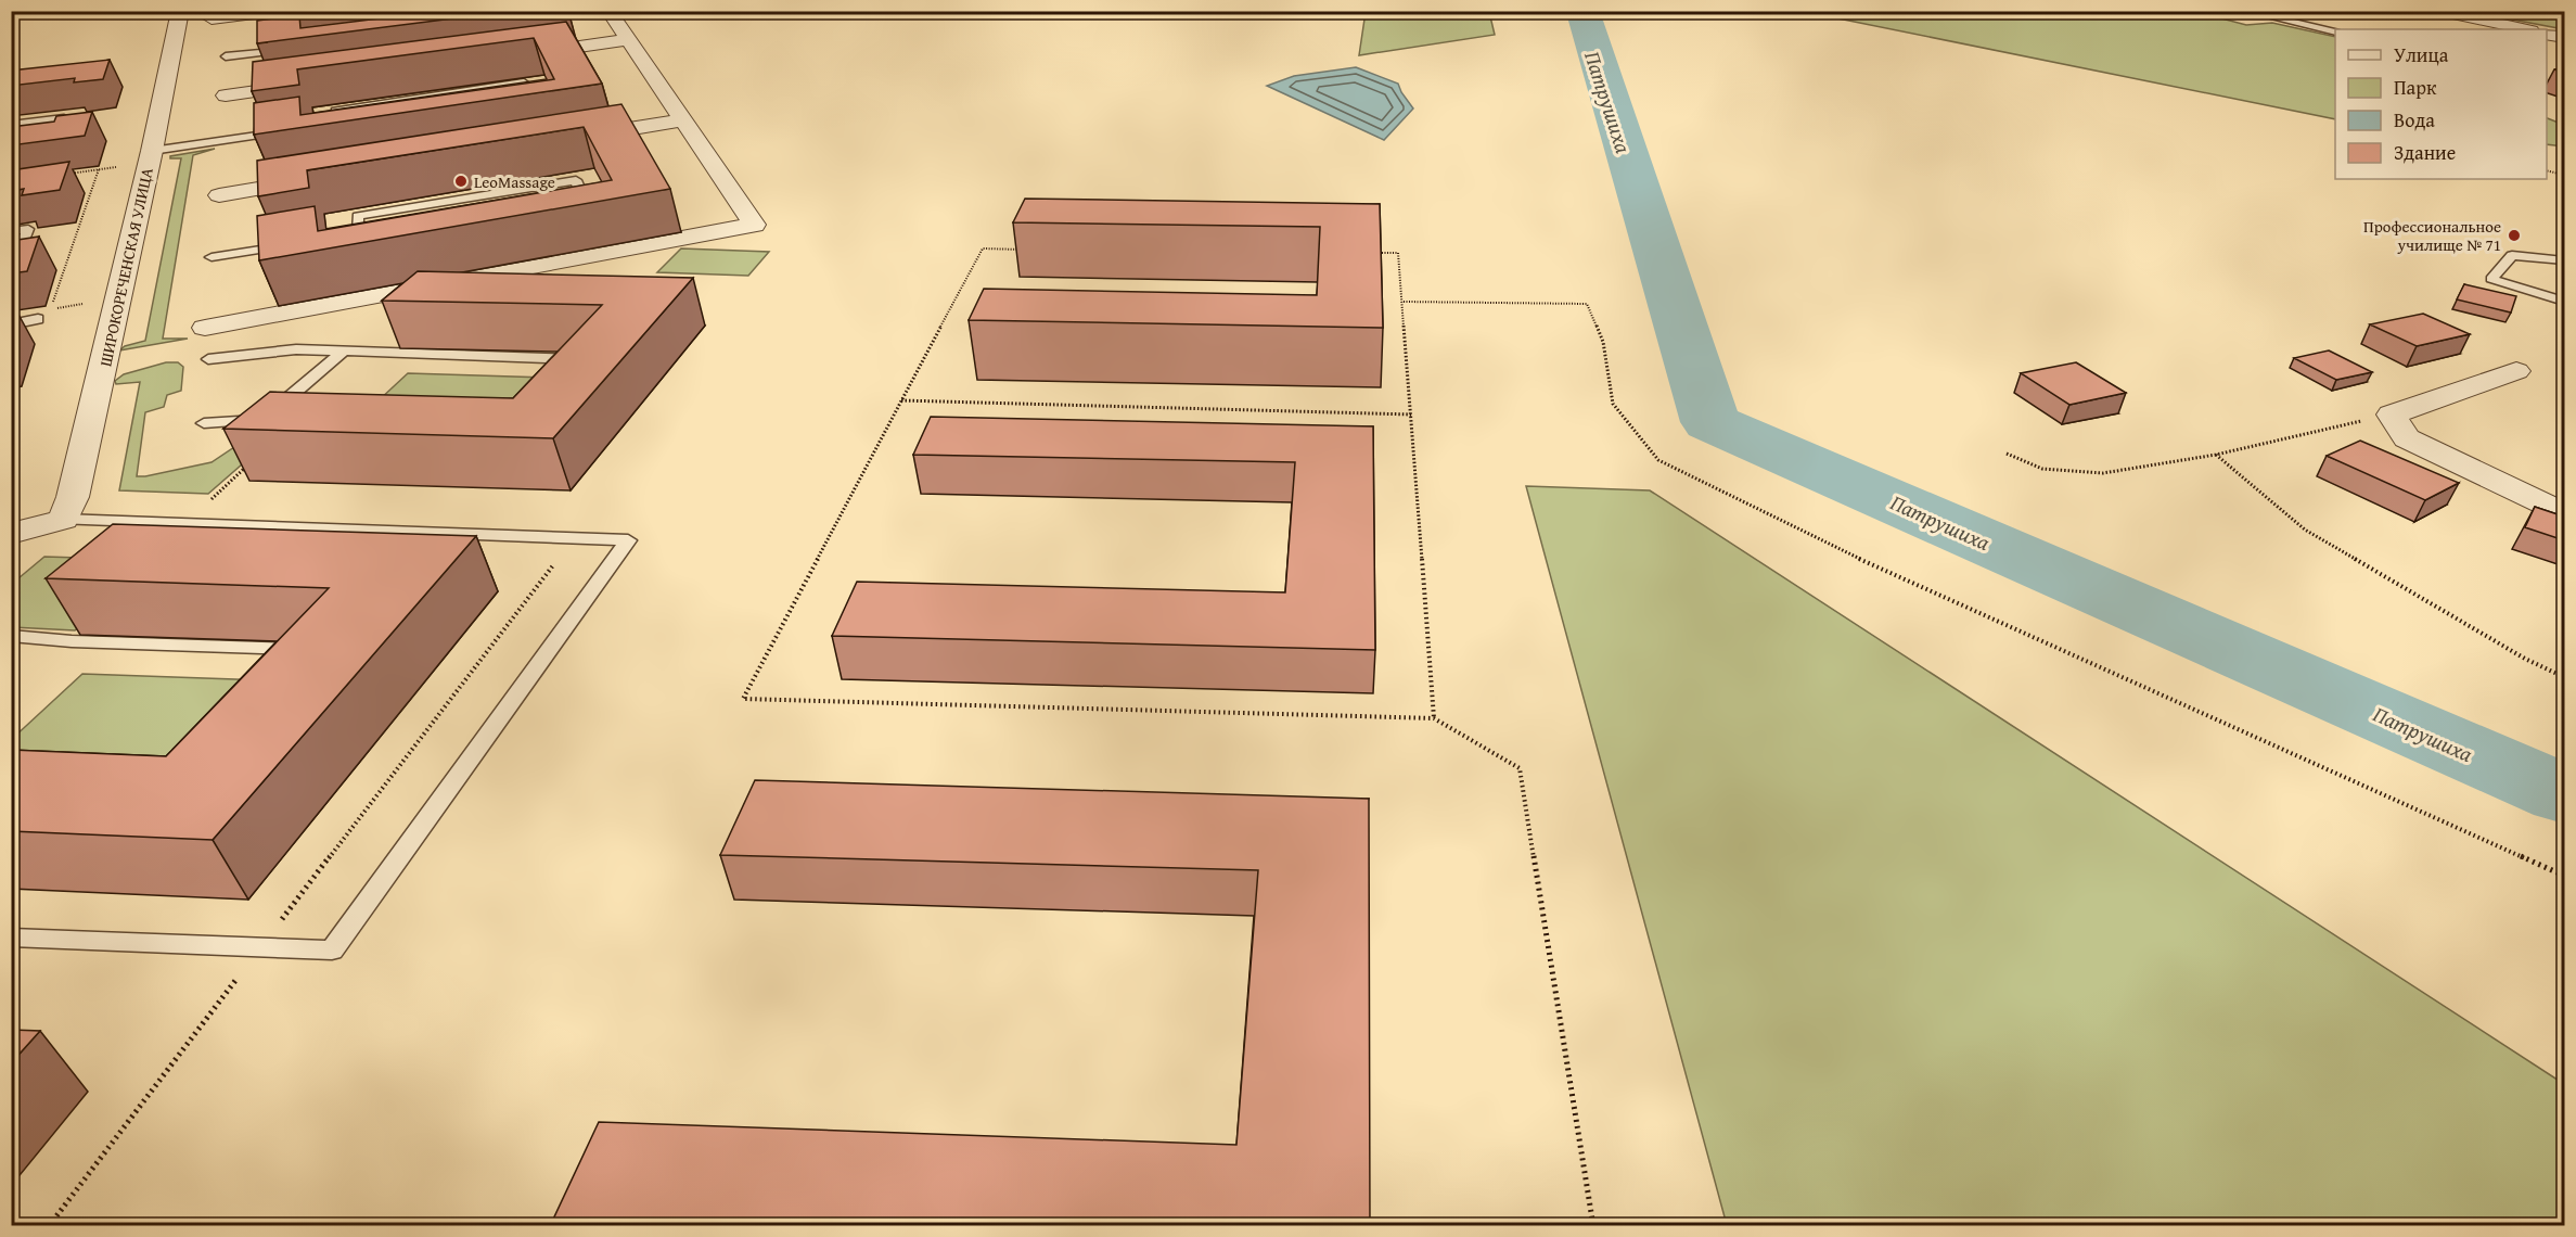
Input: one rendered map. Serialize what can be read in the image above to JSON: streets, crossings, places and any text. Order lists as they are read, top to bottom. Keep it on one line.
{"streets":{"street":["ШИРОКОРЕЧЕНСКАЯ УЛИЦА"]},"water":["Патрушиха"],"places":["LeoMassage","Профессиональное училище № 71"],"legend":["Улица","Парк","Вода","Здание"]}
